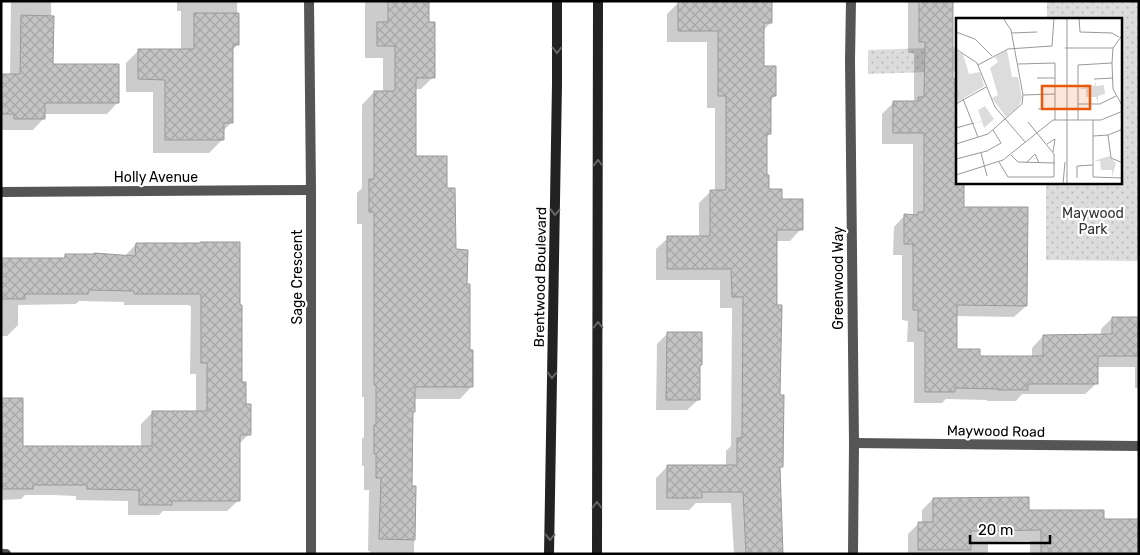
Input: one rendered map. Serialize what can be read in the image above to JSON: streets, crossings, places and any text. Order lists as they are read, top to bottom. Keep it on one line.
{"streets":{"main road":["Brentwood Boulevard"],"street":["Holly Avenue","Sage Crescent","Greenwood Way","Maywood Road"]},"crossings":[["Holly Avenue","Sage Crescent"],["Greenwood Way","Maywood Road"]],"parks":["Maywood Park"],"scale_bar":"20 m"}
